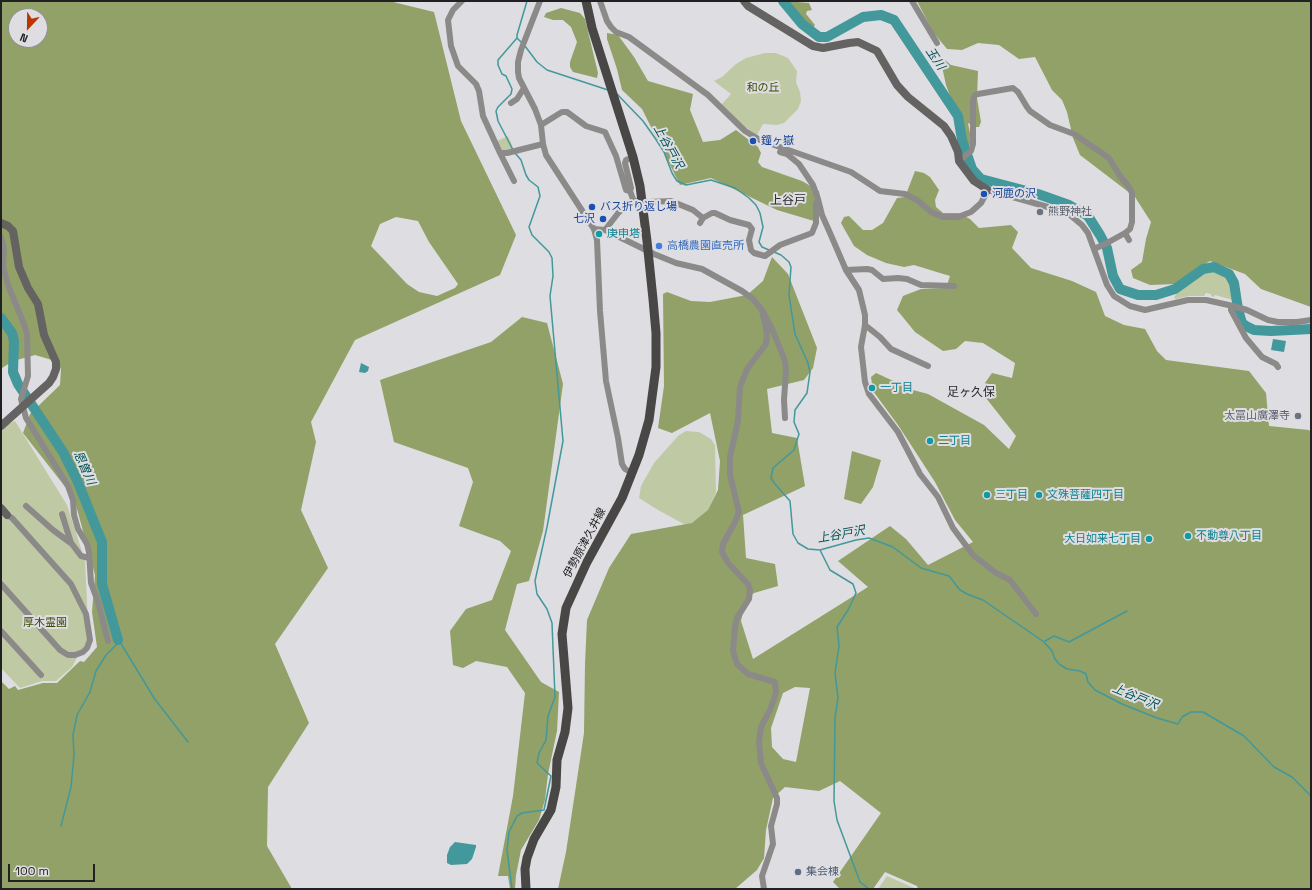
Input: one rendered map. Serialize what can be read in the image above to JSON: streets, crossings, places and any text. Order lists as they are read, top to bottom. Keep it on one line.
{"streets":{"main road":["伊勢原津久井線"]},"districts":["上谷戸","足ヶ久保"],"water":["玉川","上谷戸沢","恩曽川"],"parks":["和の丘","厚木霊園"],"places":["鐘ヶ嶽","河鹿の沢","バス折り返し場","熊野神社","七沢","庚申塔","高橋農園直売所","一丁目","太冨山廣澤寺","二丁目","三丁目","文殊菩薩四丁目","不動尊八丁目","大日如来七丁目","集会棟"],"scale_bar":"100 m","north":"bottom"}
